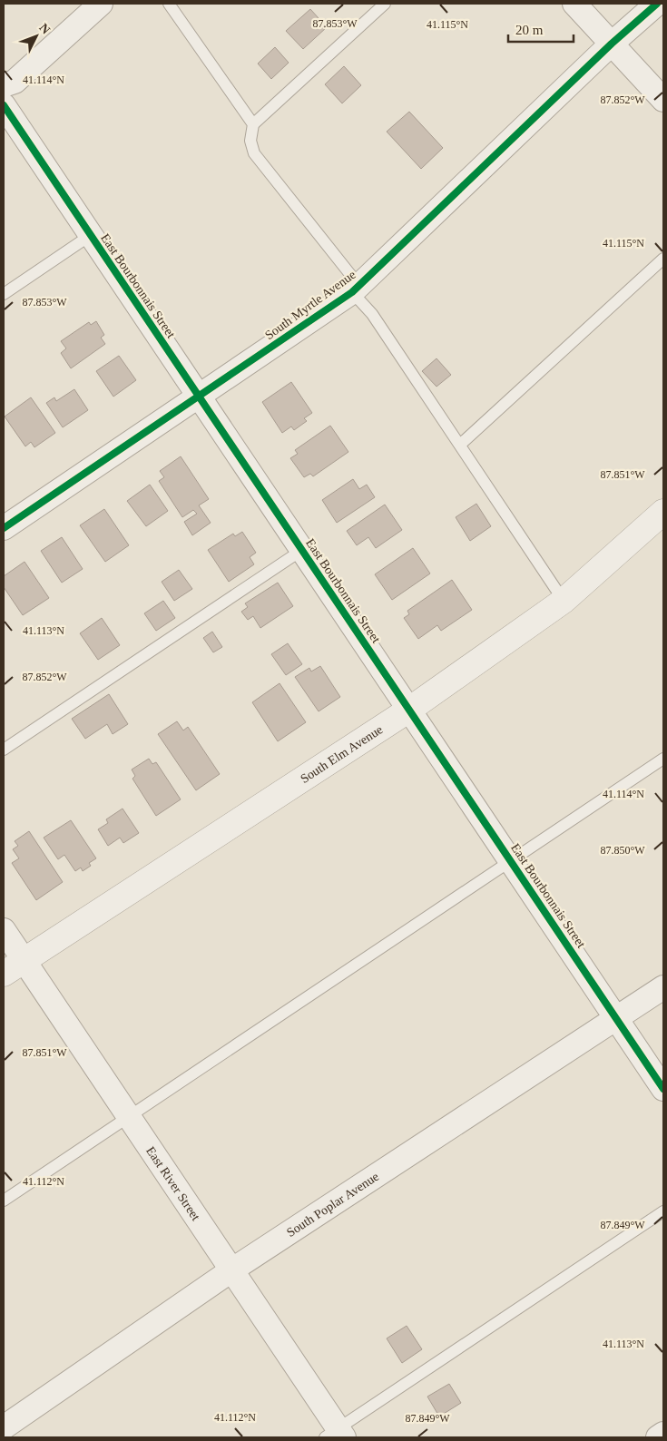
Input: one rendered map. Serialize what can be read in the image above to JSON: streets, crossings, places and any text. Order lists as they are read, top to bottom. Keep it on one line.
{"streets":{"street":["East Bourbonnais Street","South Myrtle Avenue","South Elm Avenue","East River Street","South Poplar Avenue"]},"crossings":[["East Bourbonnais Street","South Myrtle Avenue"],["East Bourbonnais Street","South Elm Avenue"],["East Bourbonnais Street","South Poplar Avenue"],["South Elm Avenue","East River Street"],["East River Street","South Poplar Avenue"]],"scale_bar":"20 m","north":"top right","coordinates":["87.853°W","41.115°N","41.114°N","87.852°W","87.851°W","41.113°N","87.850°W","41.112°N","87.849°W"]}
